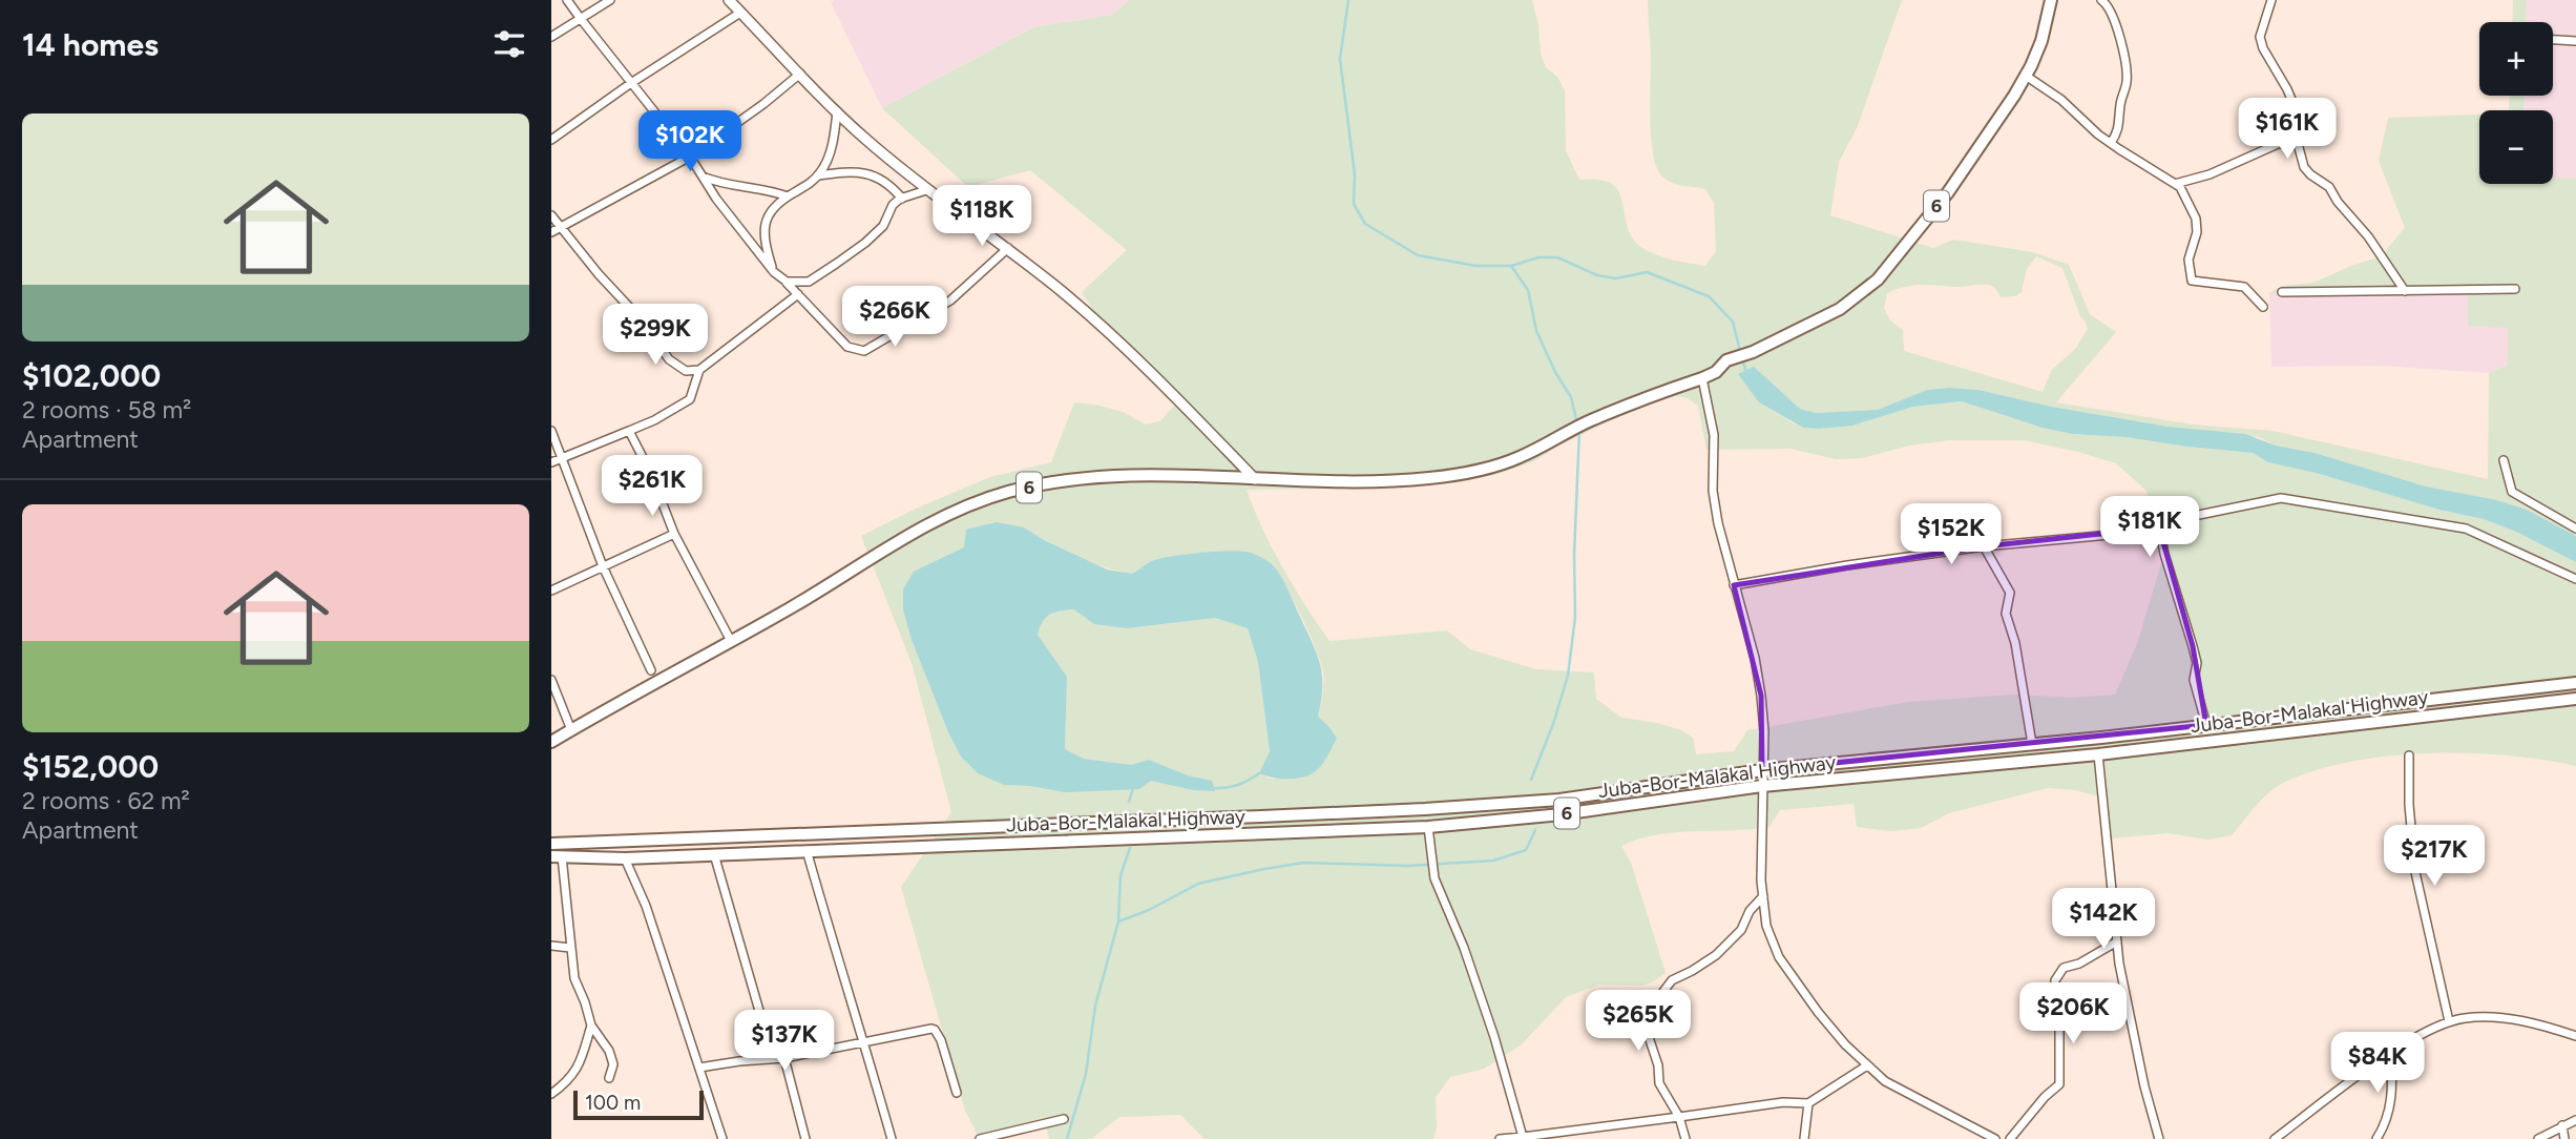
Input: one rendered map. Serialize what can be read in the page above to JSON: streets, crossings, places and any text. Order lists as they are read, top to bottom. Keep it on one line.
{"streets":{"main road":["6","Juba-Bor-Malakal Highway"]},"scale_bar":"100 m","page":{"heading":"14 homes","map_buttons":["+","−"],"list":[{"name":"$102,000","note":"2 rooms · 58 m² · Apartment"},{"name":"$152,000","note":"2 rooms · 62 m² · Apartment"}],"price":["$161K","$102K","$118K","$266K","$299K","$261K","$181K","$152K","$217K","$142K","$206K","$265K","$137K","$84K"],"scale":"100 m"}}
